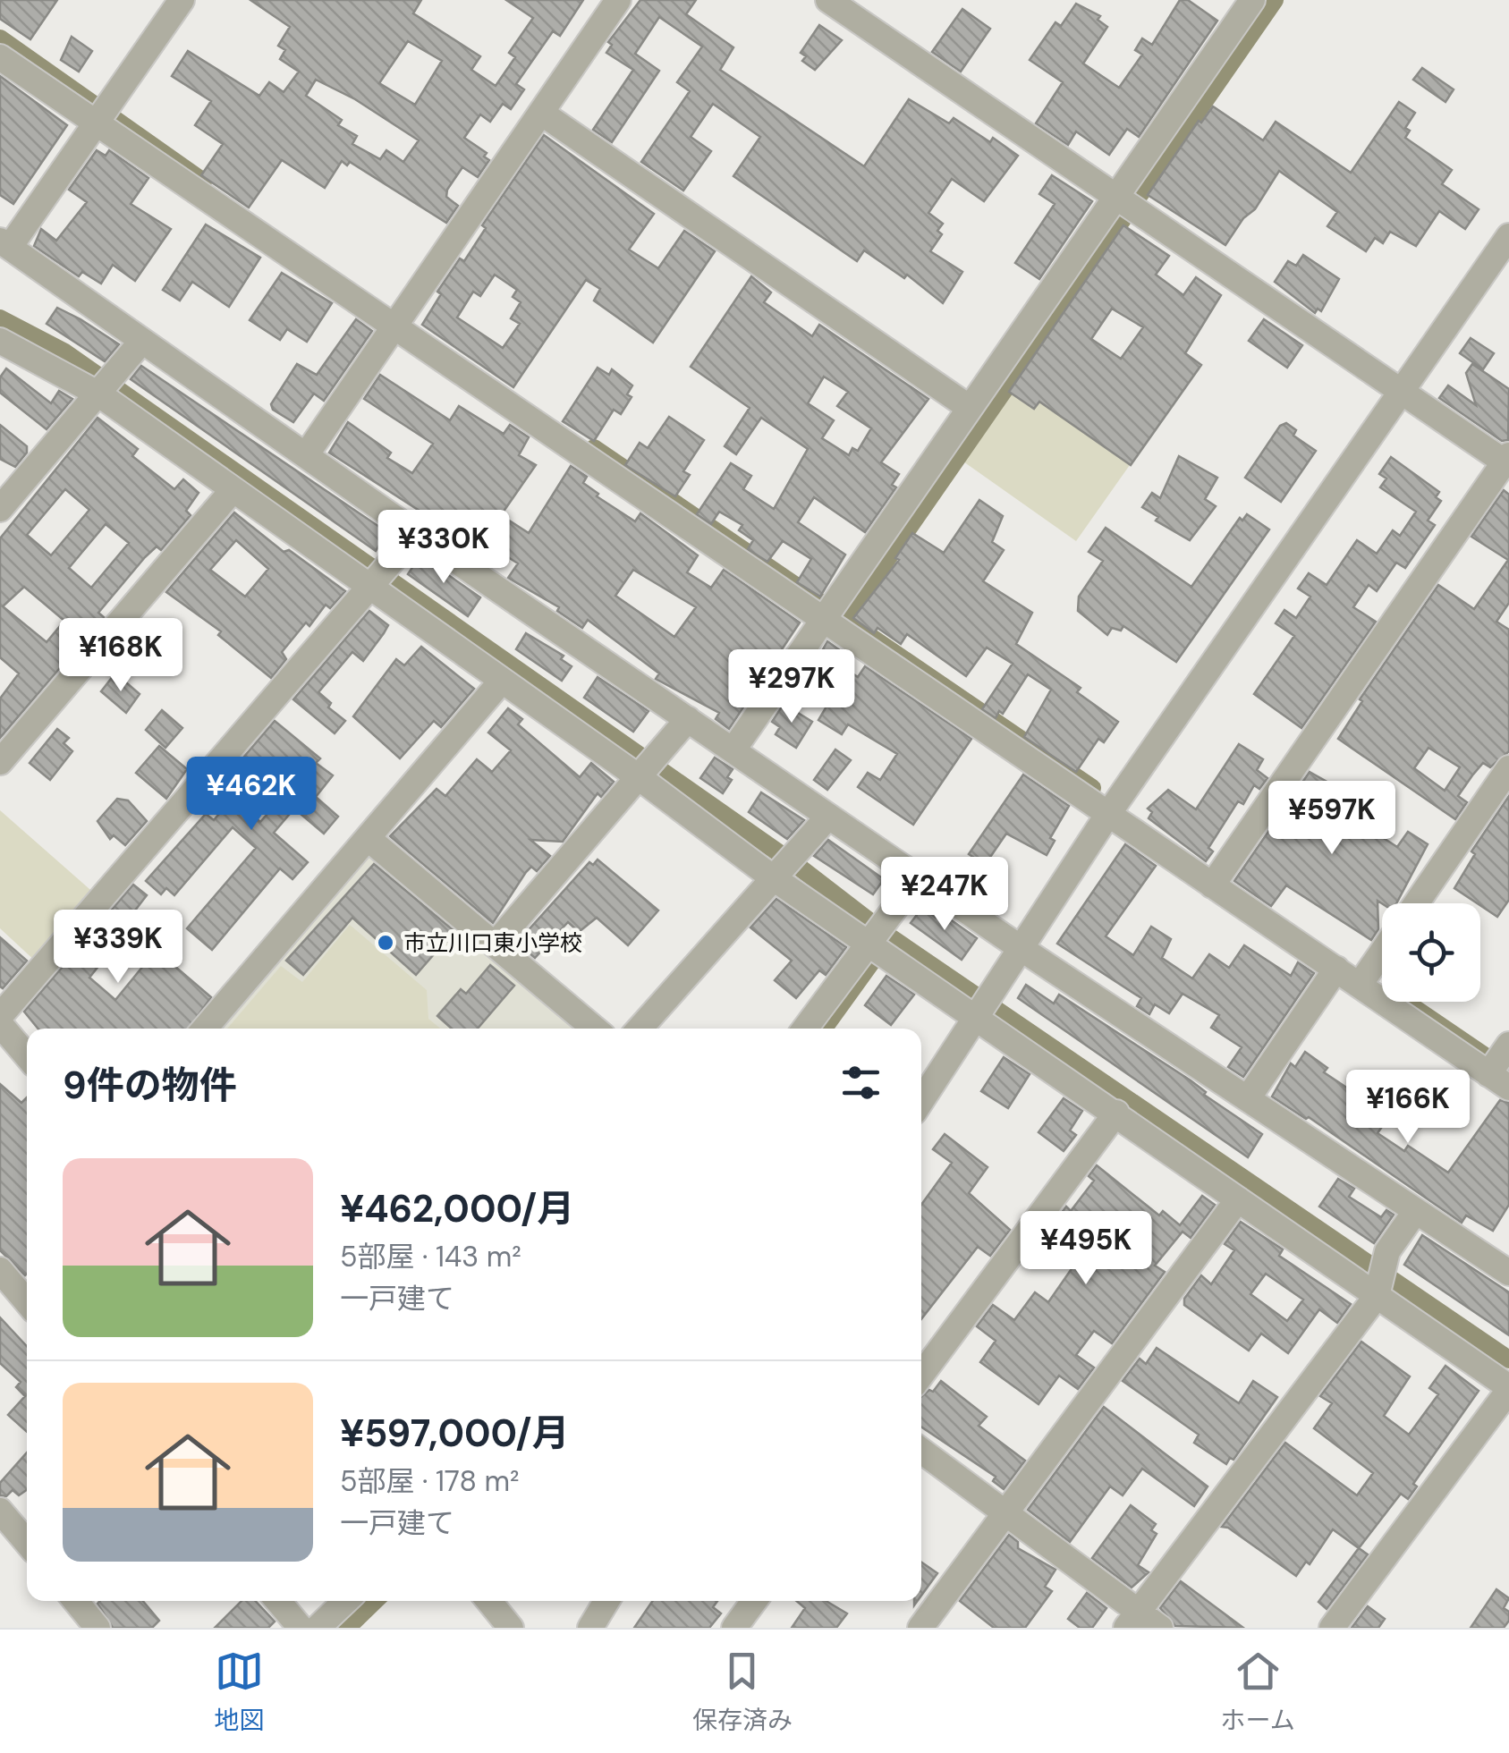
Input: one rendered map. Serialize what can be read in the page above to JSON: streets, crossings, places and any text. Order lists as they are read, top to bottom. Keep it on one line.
{"places":["市立川口東小学校"],"page":{"price":["¥330K","¥168K","¥297K","¥462K","¥597K","¥247K","¥339K","¥166K","¥495K"],"heading":"9件の物件","list":[{"name":"¥462,000/月","note":"5部屋 · 143 m² · 一戸建て"},{"name":"¥597,000/月","note":"5部屋 · 178 m² · 一戸建て"}],"tabs":["地図","保存済み","ホーム"]}}
